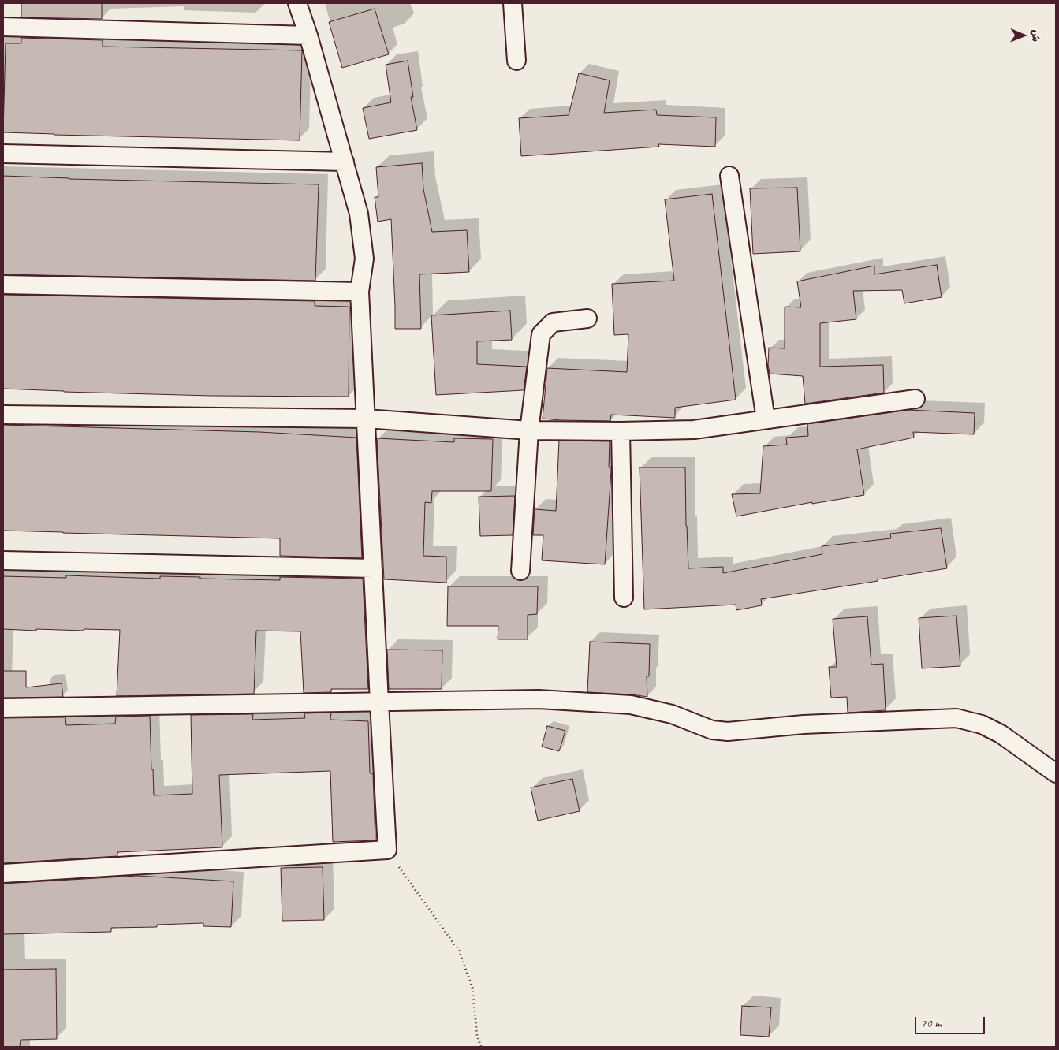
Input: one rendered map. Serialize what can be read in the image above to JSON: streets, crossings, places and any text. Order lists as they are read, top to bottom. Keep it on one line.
{"scale_bar":"20 m","north":"right"}
